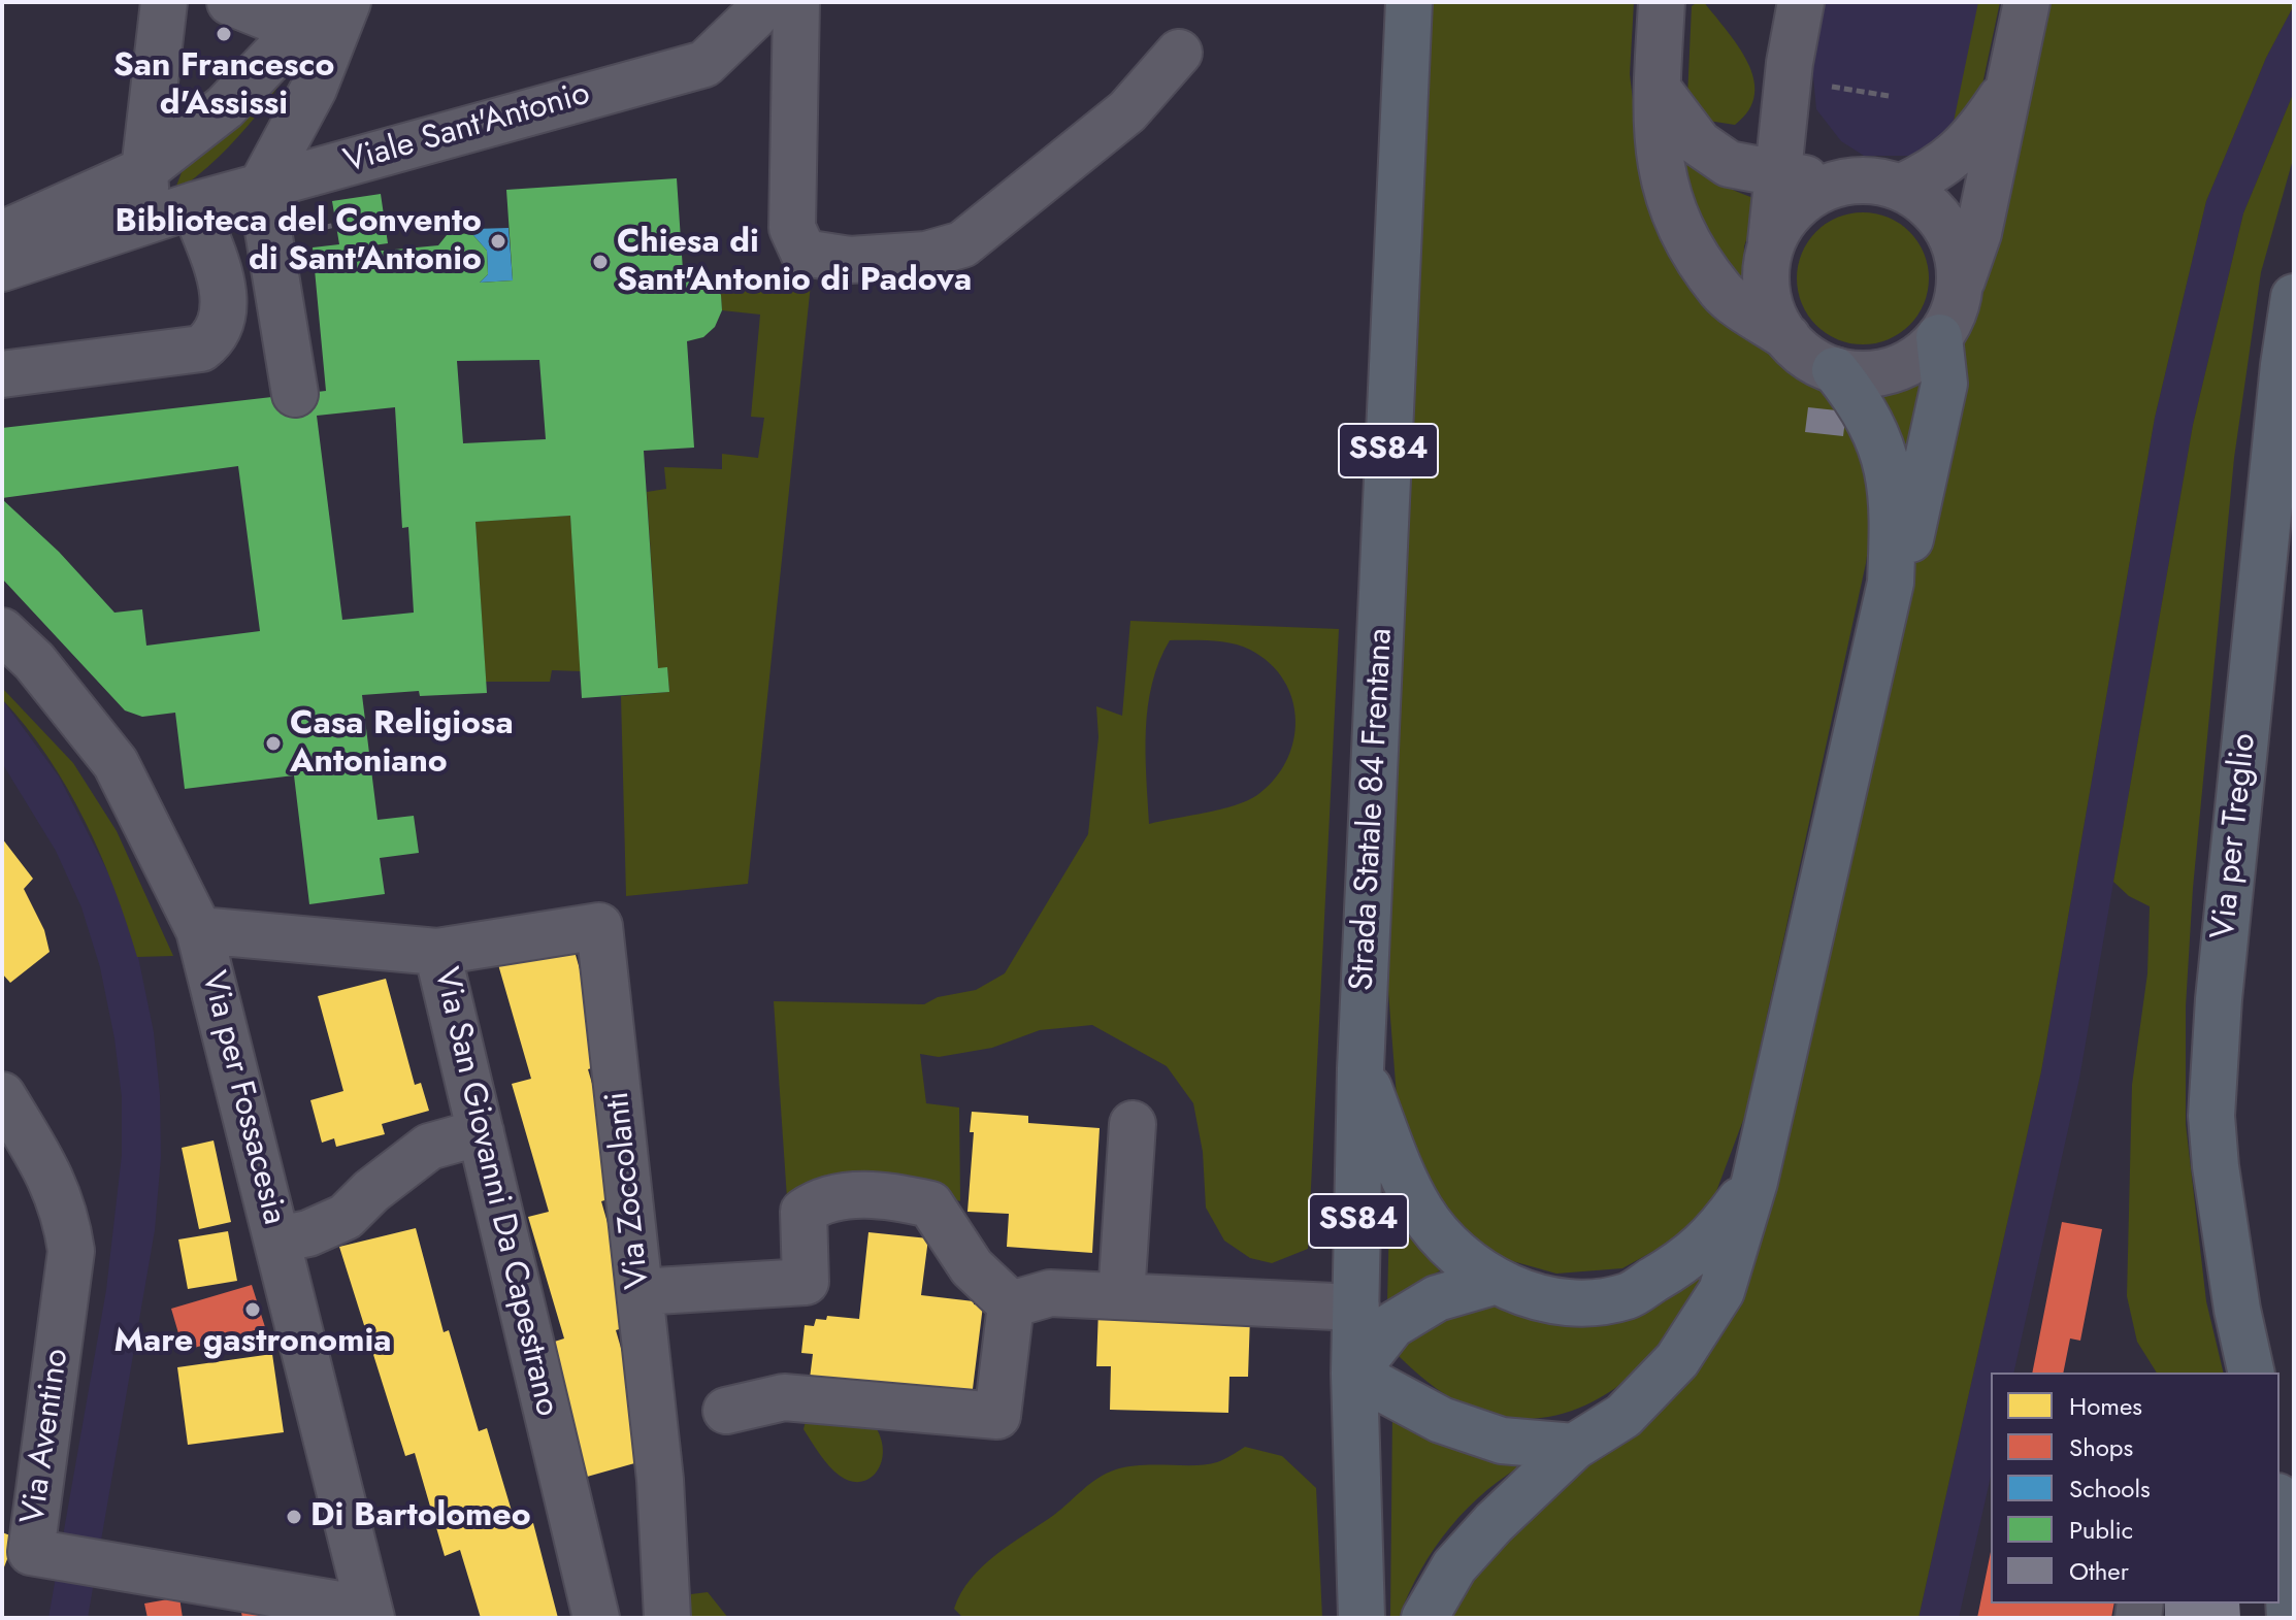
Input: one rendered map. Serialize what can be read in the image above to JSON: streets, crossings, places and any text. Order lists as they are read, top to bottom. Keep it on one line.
{"streets":{"main road":["SS84","Strada Statale 84 Frentana","Via per Treglio"],"street":["Viale Sant'Antonio","Via per Fossacesia","Via Zoccolanti","Via San Giovanni Da Capestrano","Via Aventino"]},"crossings":[["Via per Fossacesia","Via San Giovanni Da Capestrano"],["Via per Fossacesia","Via Aventino"],["Via Zoccolanti","Via San Giovanni Da Capestrano"]],"places":["San Francesco d'Assissi","Biblioteca del Convento di Sant'Antonio","Chiesa di Sant'Antonio di Padova","Casa Religiosa Antoniano","Mare gastronomia","Di Bartolomeo"],"legend":["Homes","Shops","Schools","Public","Other"]}
